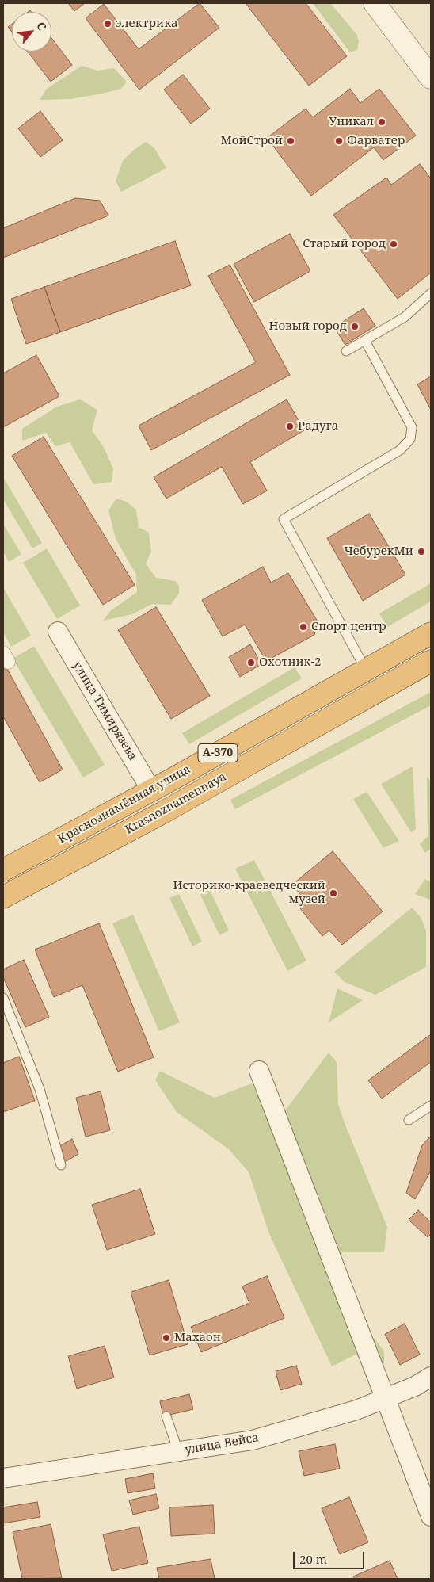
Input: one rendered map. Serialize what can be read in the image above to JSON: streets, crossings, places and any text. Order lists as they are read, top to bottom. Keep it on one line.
{"streets":{"highway":["А-370","Krasnoznamennaya","Краснознамённая улица"],"street":["улица Тимирязева","улица Вейса"]},"crossings":[["улица Тимирязева","Краснознамённая улица"]],"places":["электрика","Уникал","МойСтрой","Фарватер","Старый город","Новый город","Радуга","ЧебурекМи","Спорт центр","Охотник-2","Историко-краеведческий музей","Махаон"],"scale_bar":"20 m","north":"top right"}
